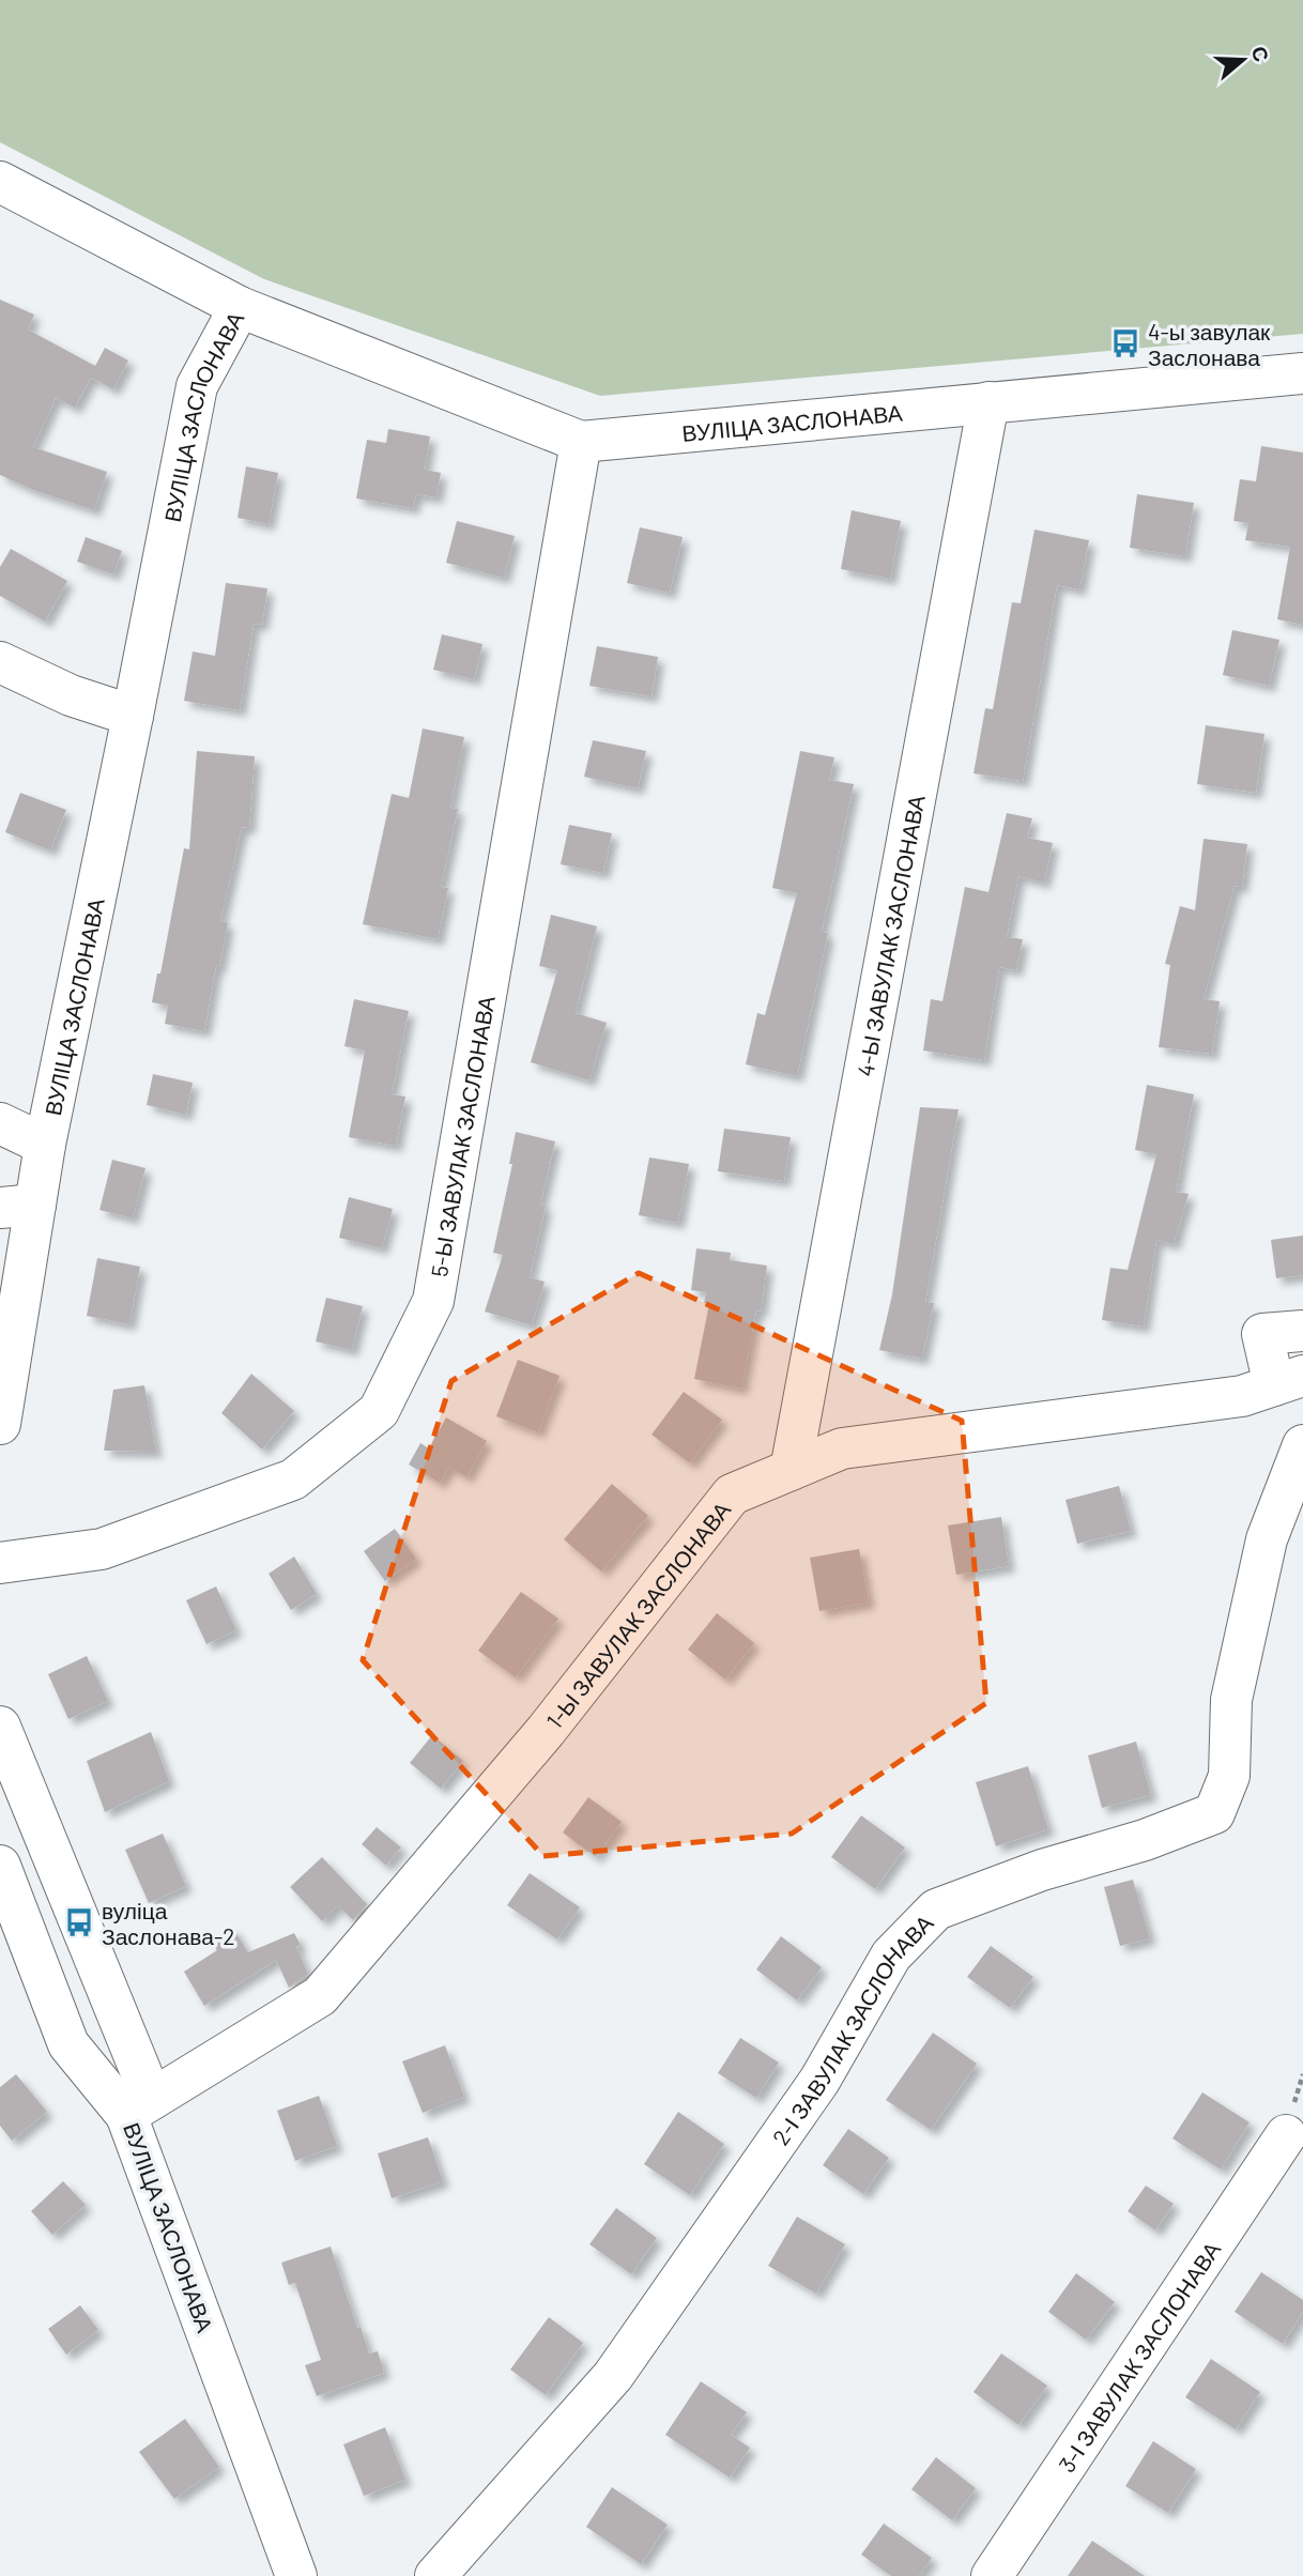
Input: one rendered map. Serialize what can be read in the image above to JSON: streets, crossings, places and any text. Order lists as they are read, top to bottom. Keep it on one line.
{"streets":{"street":["ВУЛІЦА ЗАСЛОНАВА","4-Ы ЗАВУЛАК ЗАСЛОНАВА","5-Ы ЗАВУЛАК ЗАСЛОНАВА","1-Ы ЗАВУЛАК ЗАСЛОНАВА","2-І ЗАВУЛАК ЗАСЛОНАВА","3-І ЗАВУЛАК ЗАСЛОНАВА"]},"crossings":[["ВУЛІЦА ЗАСЛОНАВА","4-Ы ЗАВУЛАК ЗАСЛОНАВА"],["ВУЛІЦА ЗАСЛОНАВА","5-Ы ЗАВУЛАК ЗАСЛОНАВА"],["ВУЛІЦА ЗАСЛОНАВА","1-Ы ЗАВУЛАК ЗАСЛОНАВА"],["4-Ы ЗАВУЛАК ЗАСЛОНАВА","1-Ы ЗАВУЛАК ЗАСЛОНАВА"]],"places":{"bus stop":["4-ы завулак Заслонава","вуліца Заслонава-2"]},"north":"right"}
